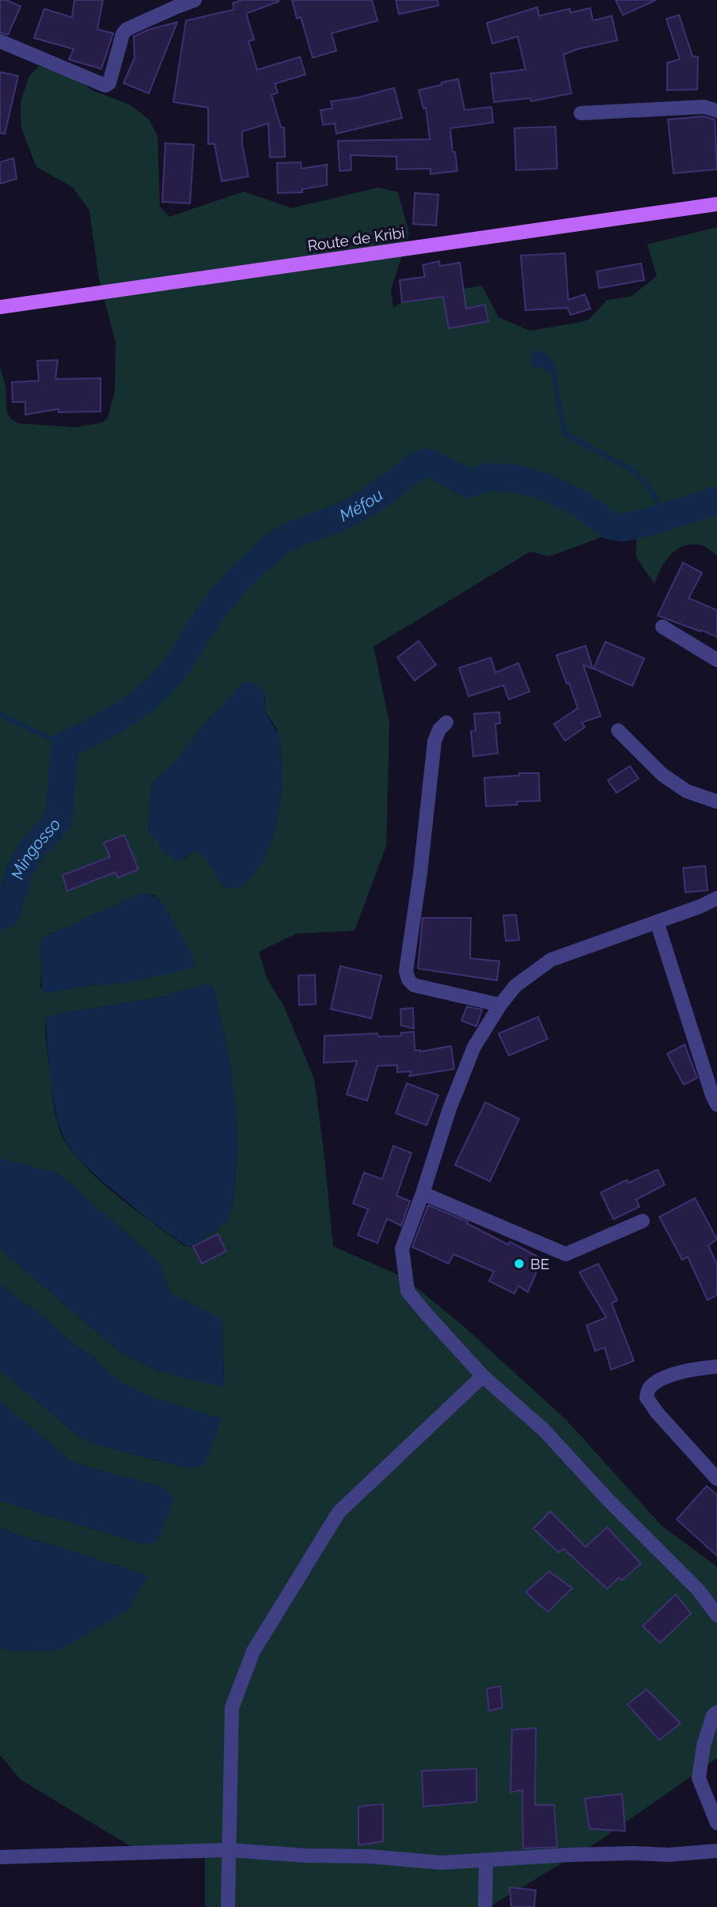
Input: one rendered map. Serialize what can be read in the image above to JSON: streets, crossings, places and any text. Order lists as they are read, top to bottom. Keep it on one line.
{"streets":{"main road":["Route de Kribi"]},"water":["Méfou","Mingosso"],"places":["BE"]}
